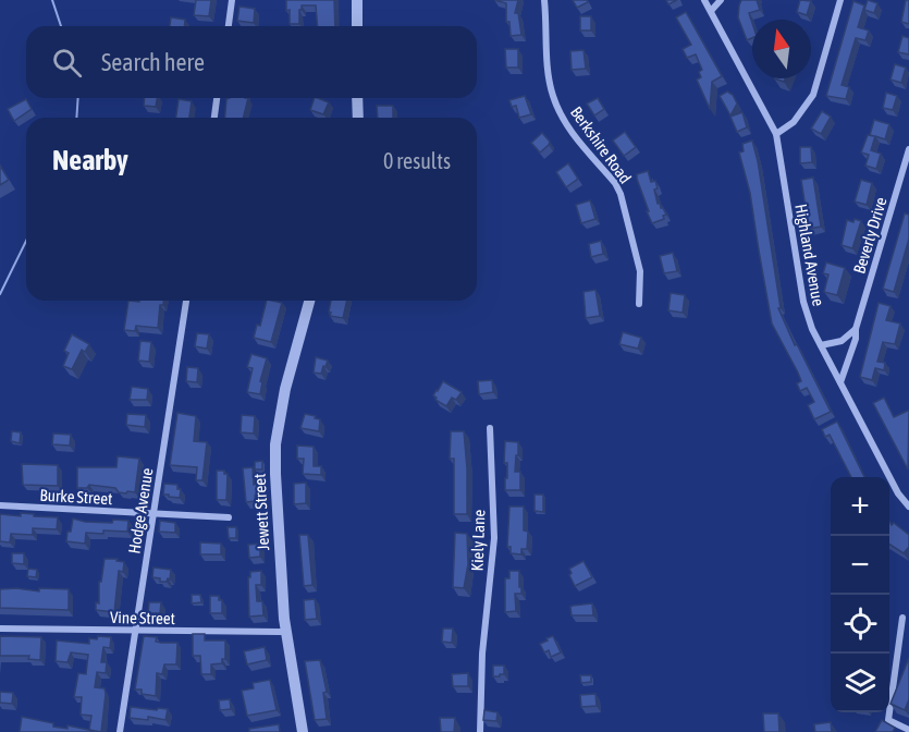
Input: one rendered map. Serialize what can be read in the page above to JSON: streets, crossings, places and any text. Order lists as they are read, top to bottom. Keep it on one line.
{"streets":{"street":["Berkshire Road","Beverly Drive","Highland Avenue","Burke Street","Hodge Avenue","Jewett Street","Kiely Lane","Vine Street"]},"crossings":[["Beverly Drive","Highland Avenue"],["Burke Street","Hodge Avenue"],["Hodge Avenue","Vine Street"],["Jewett Street","Vine Street"]],"north":"top","page":{"search":"Search here","heading":["Nearby","0 results"],"map_buttons":["+","−"]}}
